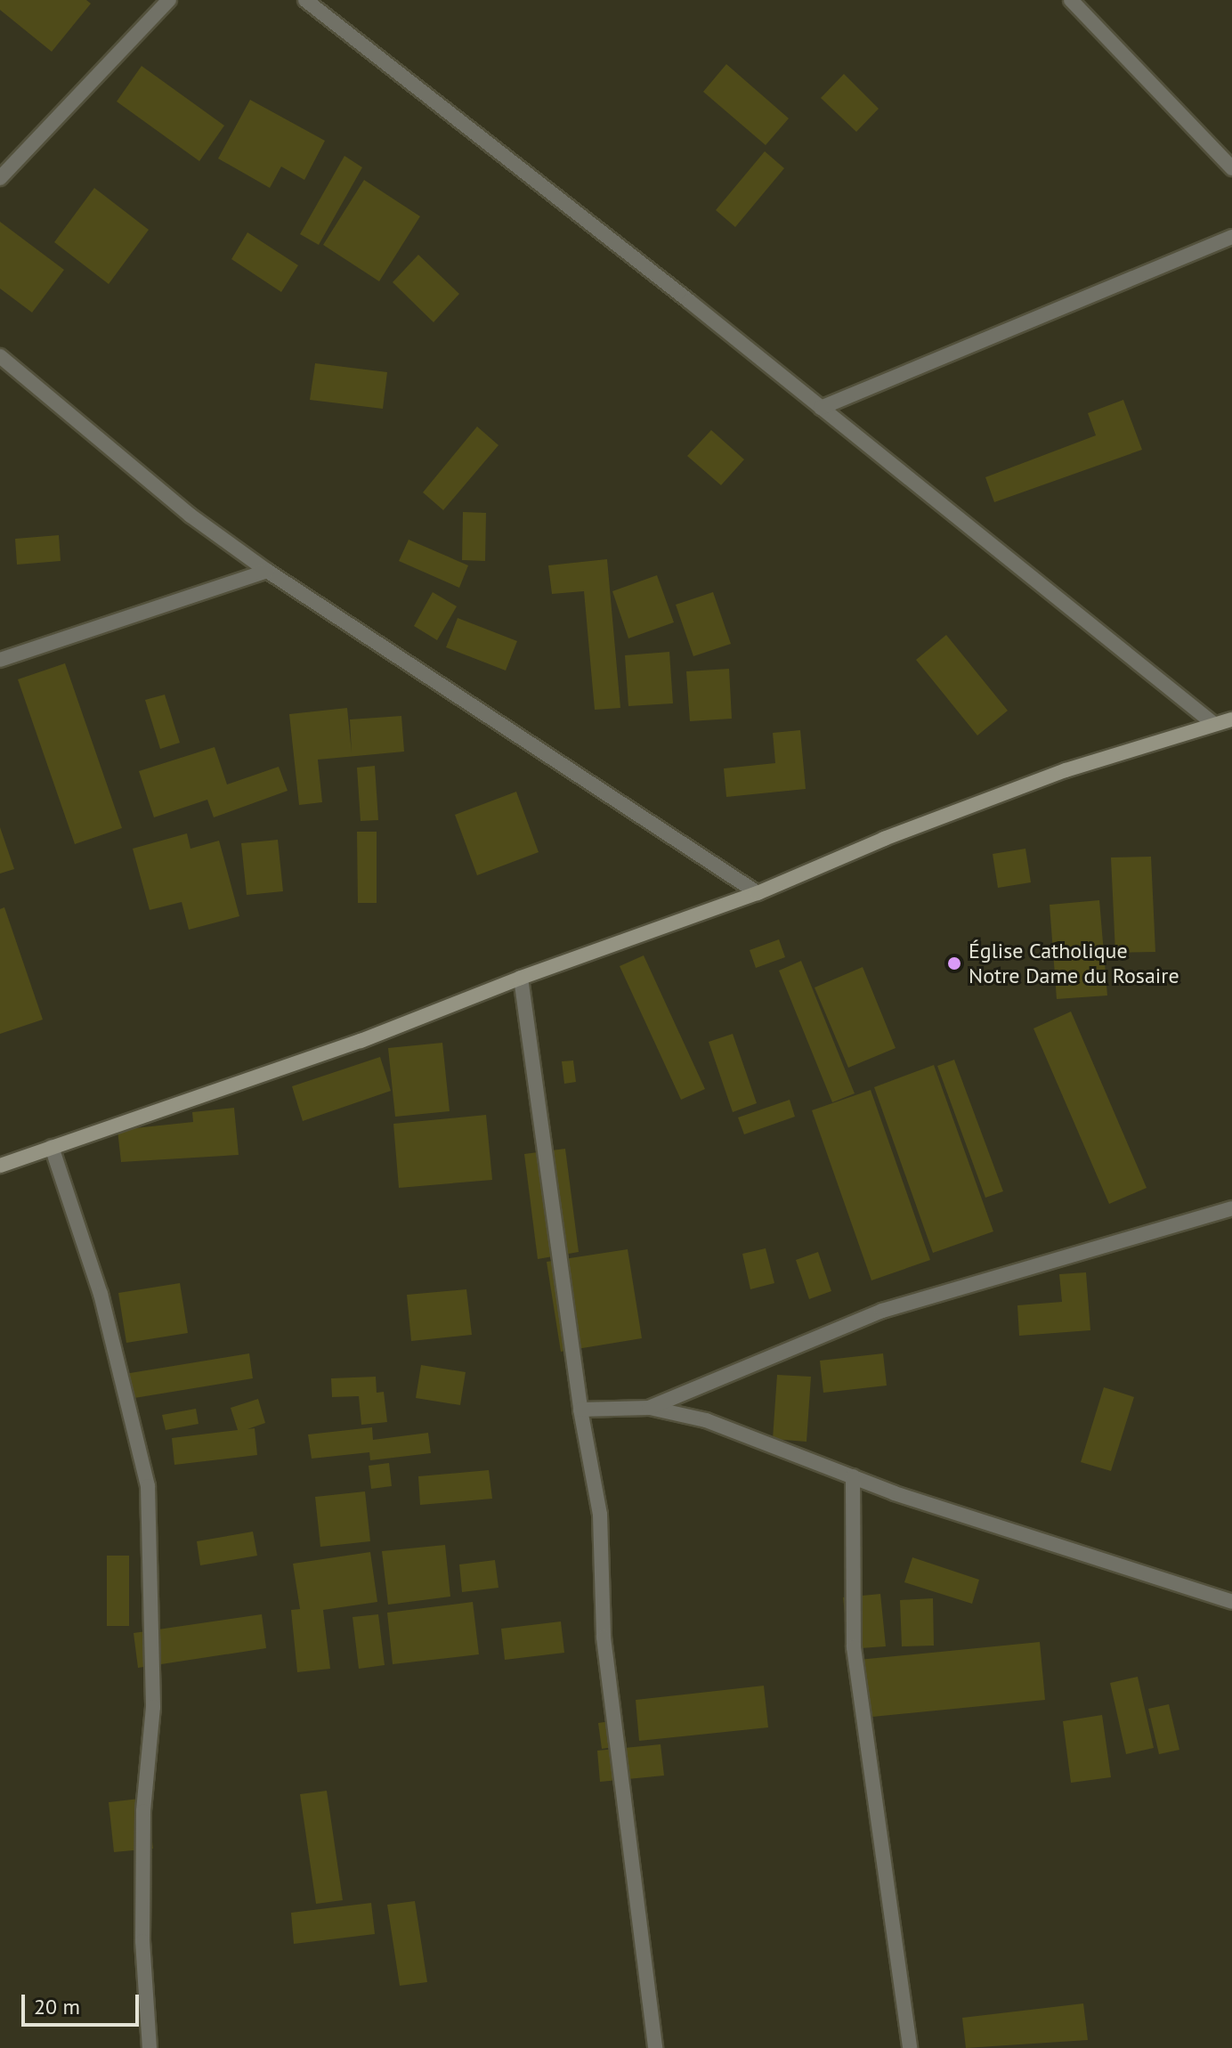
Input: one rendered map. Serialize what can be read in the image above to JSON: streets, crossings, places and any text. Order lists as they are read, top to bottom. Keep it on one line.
{"places":["Église Catholique Notre Dame du Rosaire"],"scale_bar":"20 m"}
